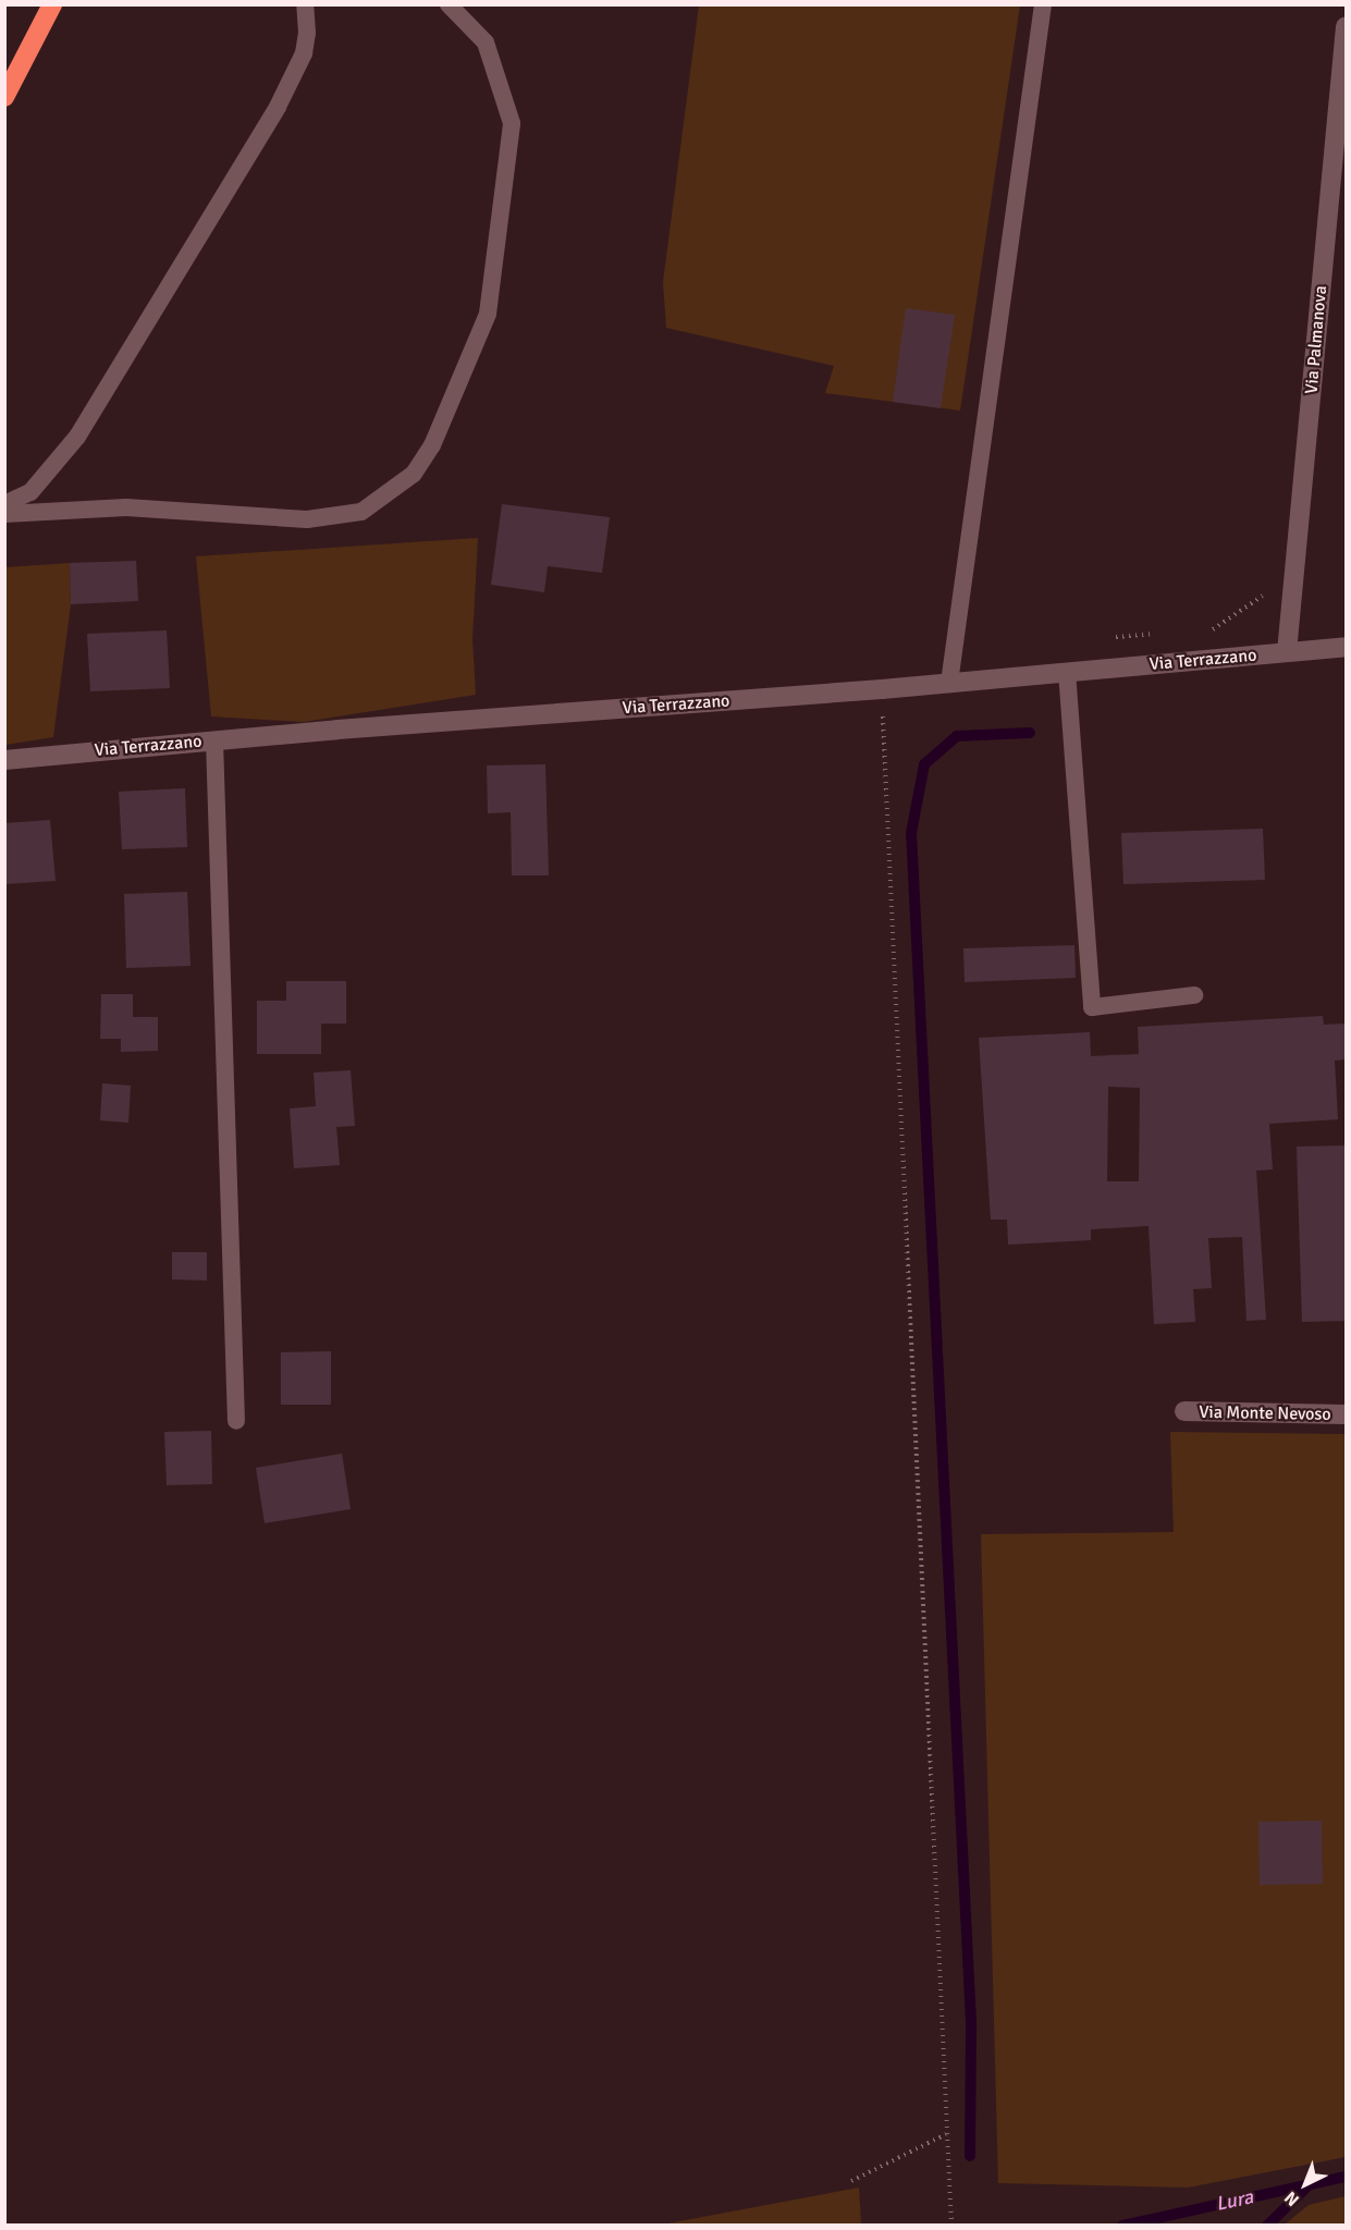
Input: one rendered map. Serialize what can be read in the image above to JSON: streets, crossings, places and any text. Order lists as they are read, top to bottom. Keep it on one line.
{"streets":{"street":["Via Palmanova","Via Terrazzano","Via Monte Nevoso"]},"crossings":[["Via Palmanova","Via Terrazzano"]],"water":["Lura"],"north":"bottom left"}
